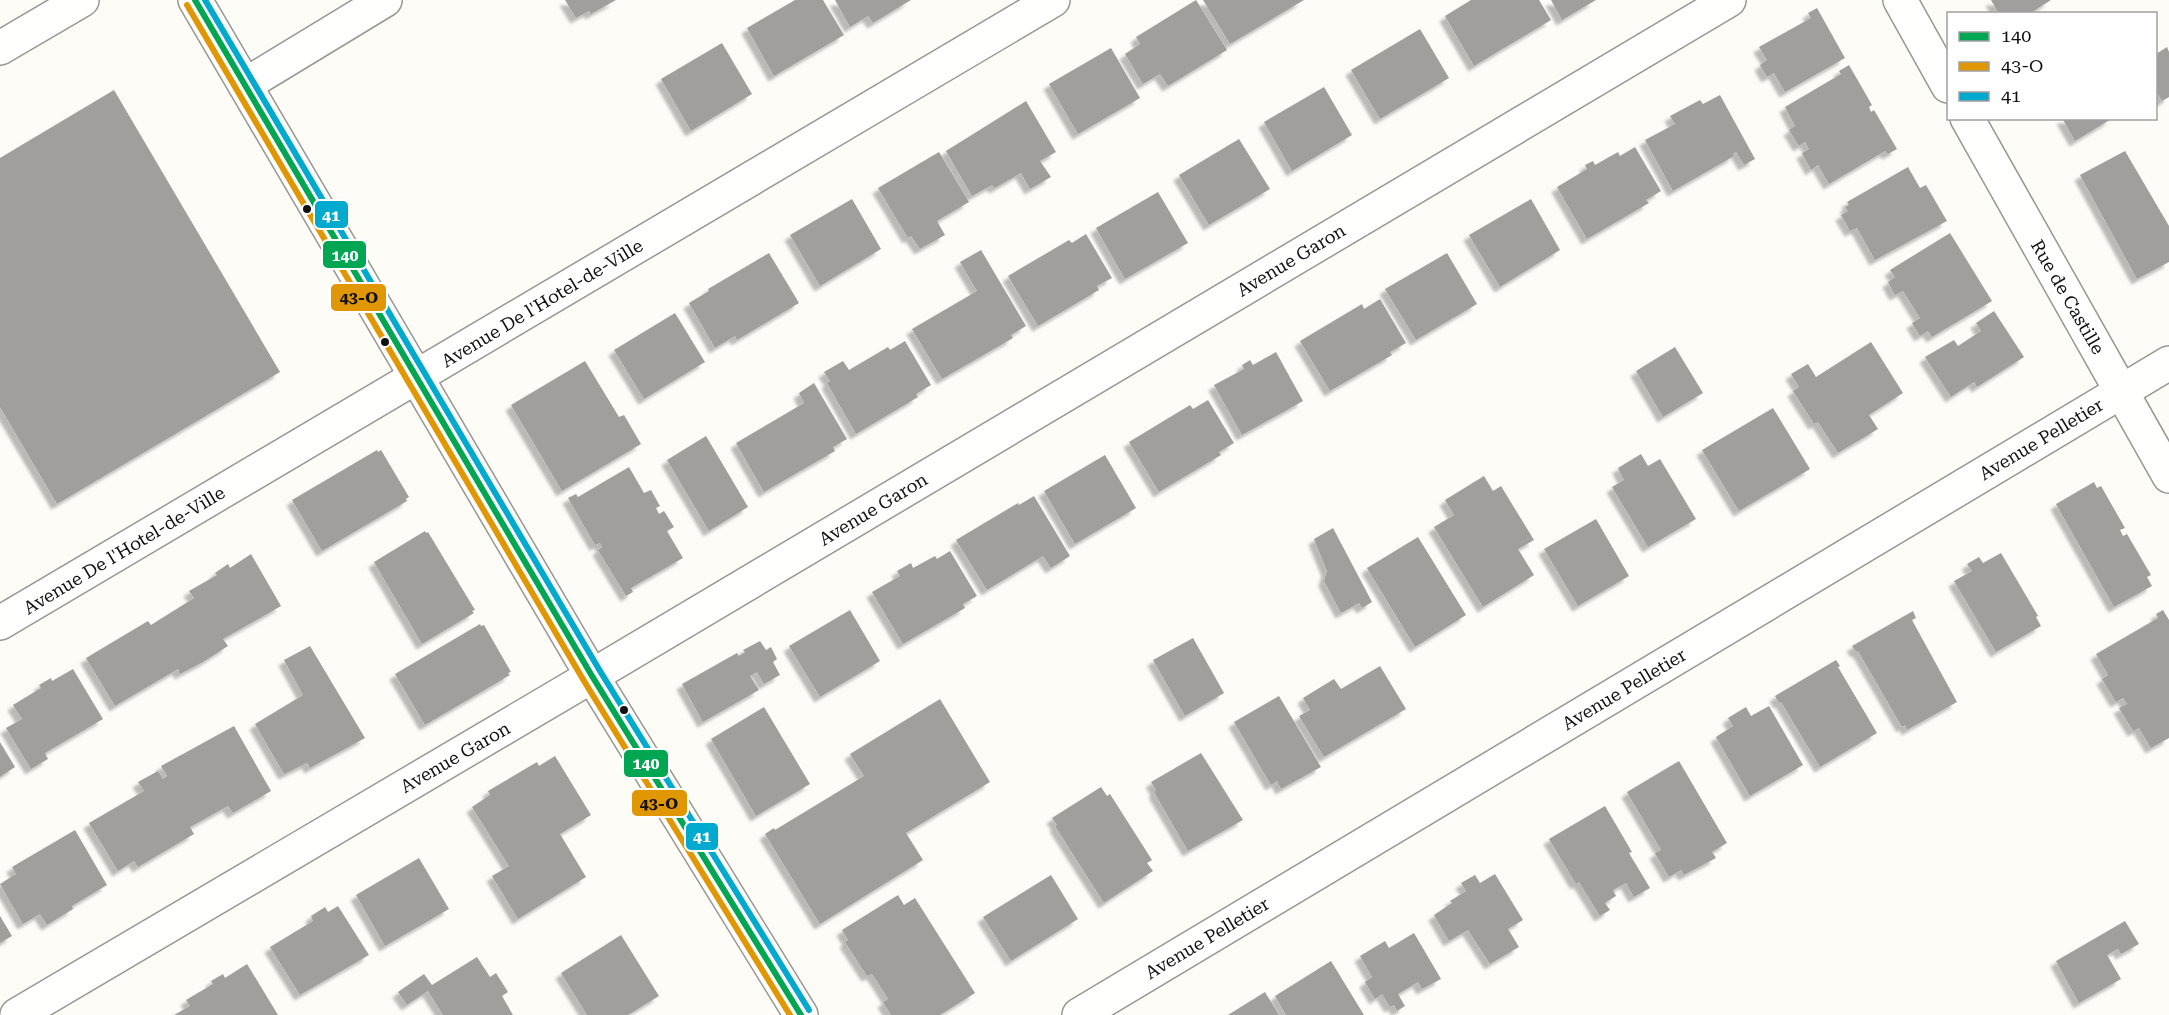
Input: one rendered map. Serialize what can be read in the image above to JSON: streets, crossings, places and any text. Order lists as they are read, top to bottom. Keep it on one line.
{"streets":{"street":["Avenue Garon","Rue de Castille","Avenue De l'Hotel-de-Ville","Avenue Pelletier"]},"crossings":[["Rue de Castille","Avenue Pelletier"]],"lines":["transit line 140","transit line 41","transit line 43-O"],"legend":["140","43-O","41"]}
